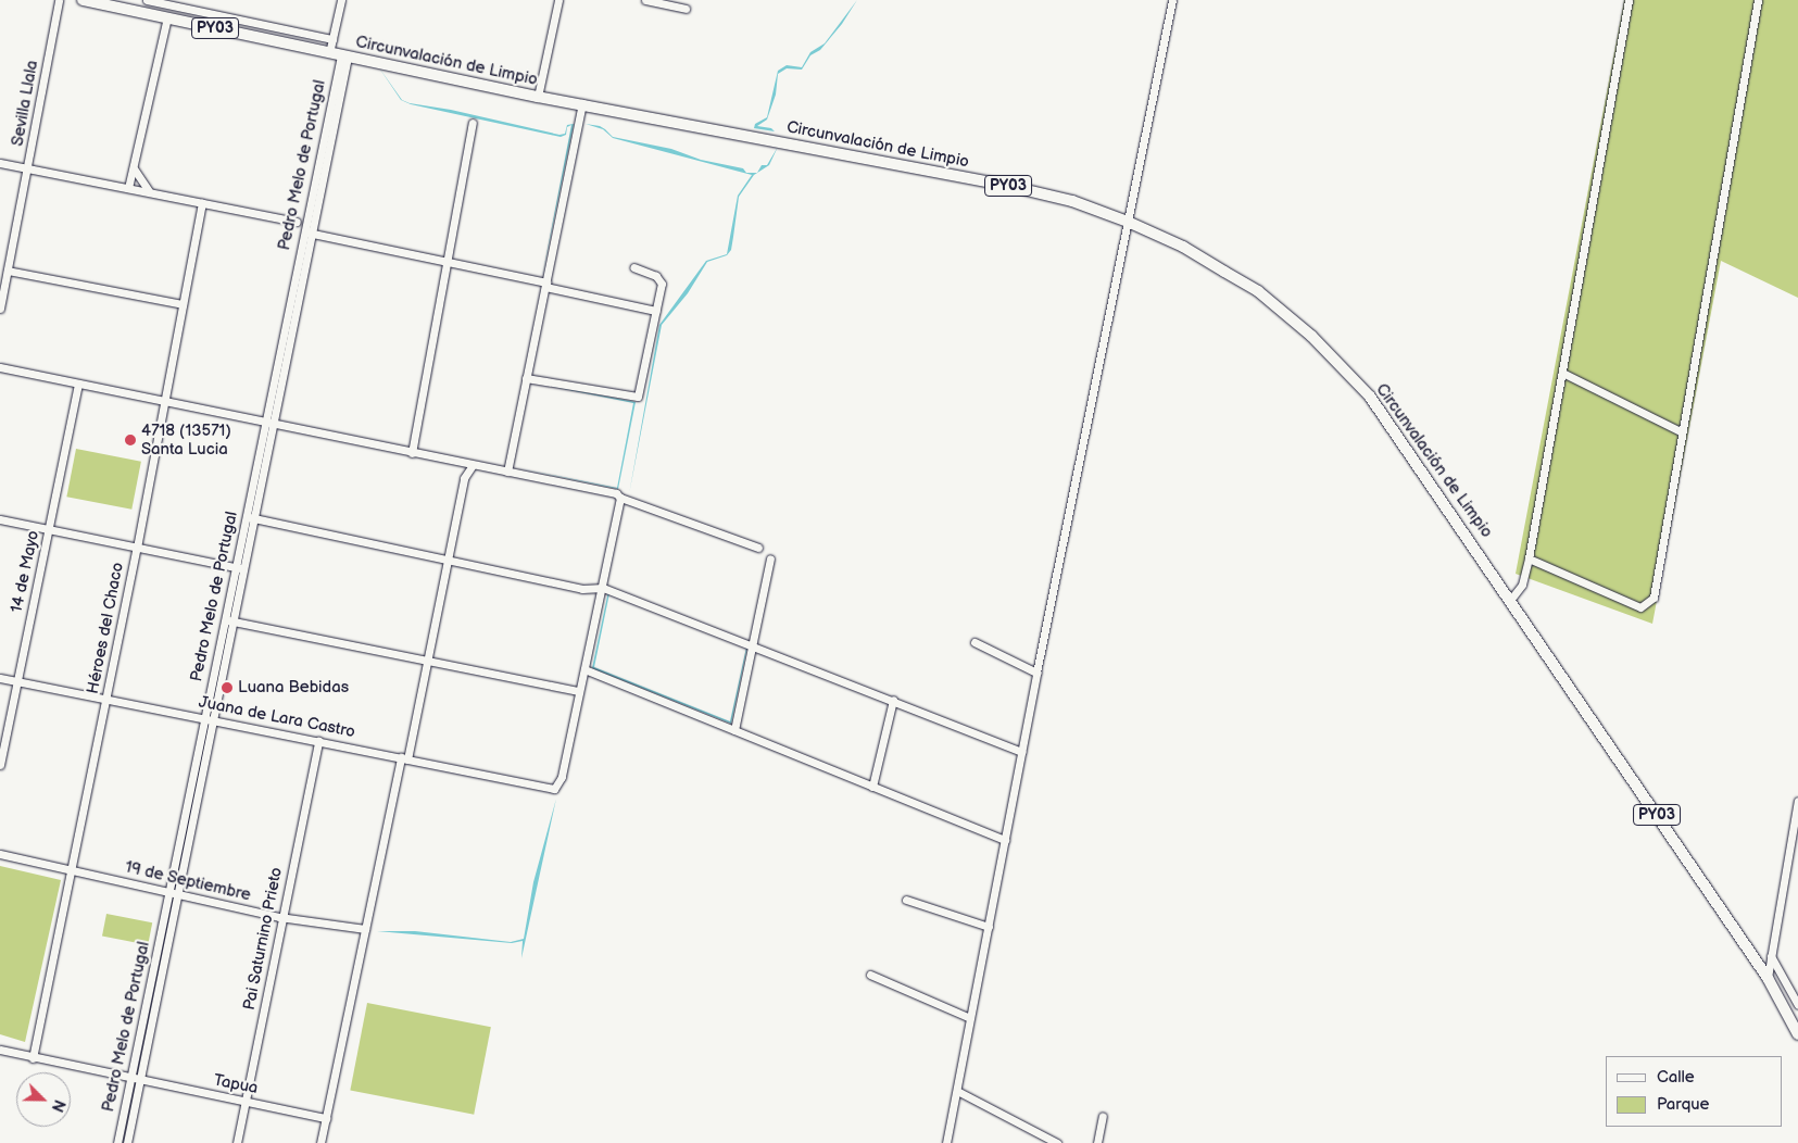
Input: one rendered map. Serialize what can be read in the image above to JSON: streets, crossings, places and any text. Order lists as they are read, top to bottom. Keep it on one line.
{"streets":{"highway":["PY03","Circunvalación de Limpio"],"street":["Sevilla Llala","Pedro Melo de Portugal","14 de Mayo","Héroes del Chaco","Juana de Lara Castro","19 de Septiembre","Pai Saturnino Prieto","Tapua"]},"crossings":[["Circunvalación de Limpio","Pedro Melo de Portugal"],["Pedro Melo de Portugal","Juana de Lara Castro"],["Pedro Melo de Portugal","19 de Septiembre"],["Pedro Melo de Portugal","Tapua"],["14 de Mayo","Juana de Lara Castro"],["Héroes del Chaco","Juana de Lara Castro"],["Héroes del Chaco","19 de Septiembre"],["Héroes del Chaco","Tapua"],["Juana de Lara Castro","Pai Saturnino Prieto"],["19 de Septiembre","Pai Saturnino Prieto"],["Pai Saturnino Prieto","Tapua"]],"places":["4718 (13571) Santa Lucia","Luana Bebidas"],"legend":["Calle","Parque"],"north":"bottom right"}
